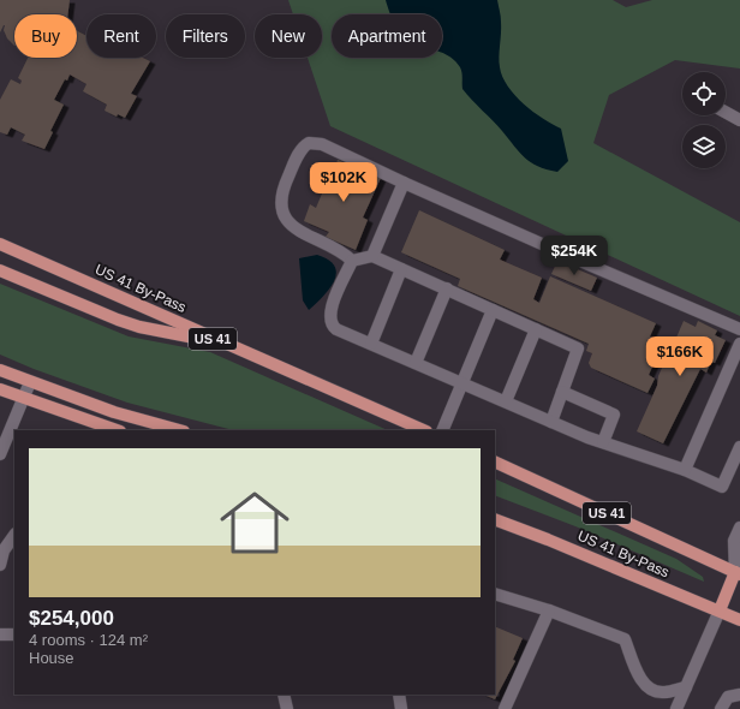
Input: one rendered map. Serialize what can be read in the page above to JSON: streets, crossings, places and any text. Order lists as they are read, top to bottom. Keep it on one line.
{"streets":{"main road":["US 41 By-Pass","US 41"]},"page":{"chip":["Buy","Rent","Filters","New","Apartment"],"price":["$102K","$254K","$166K"],"list":[{"name":"$254,000","note":"4 rooms · 124 m² · House"}]}}
